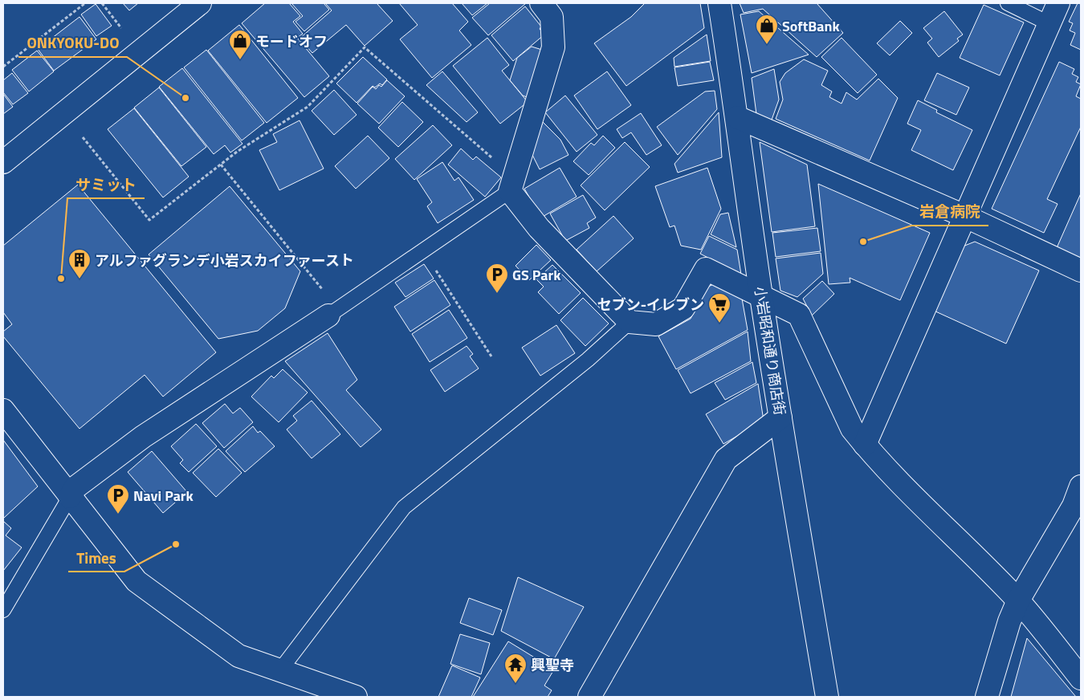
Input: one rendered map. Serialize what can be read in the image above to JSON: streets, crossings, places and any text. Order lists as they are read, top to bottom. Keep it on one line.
{"streets":{"street":["小岩昭和通り商店街"]},"places":{"shop":["SoftBank","モードオフ"],"other":["ONKYOKU-DO","岩倉病院","サミット","Times"],"building":["アルファグランデ小岩スカイファースト"],"parking":["GS Park","Navi Park"],"supermarket":["セブン-イレブン"],"temple":["興聖寺"]}}
